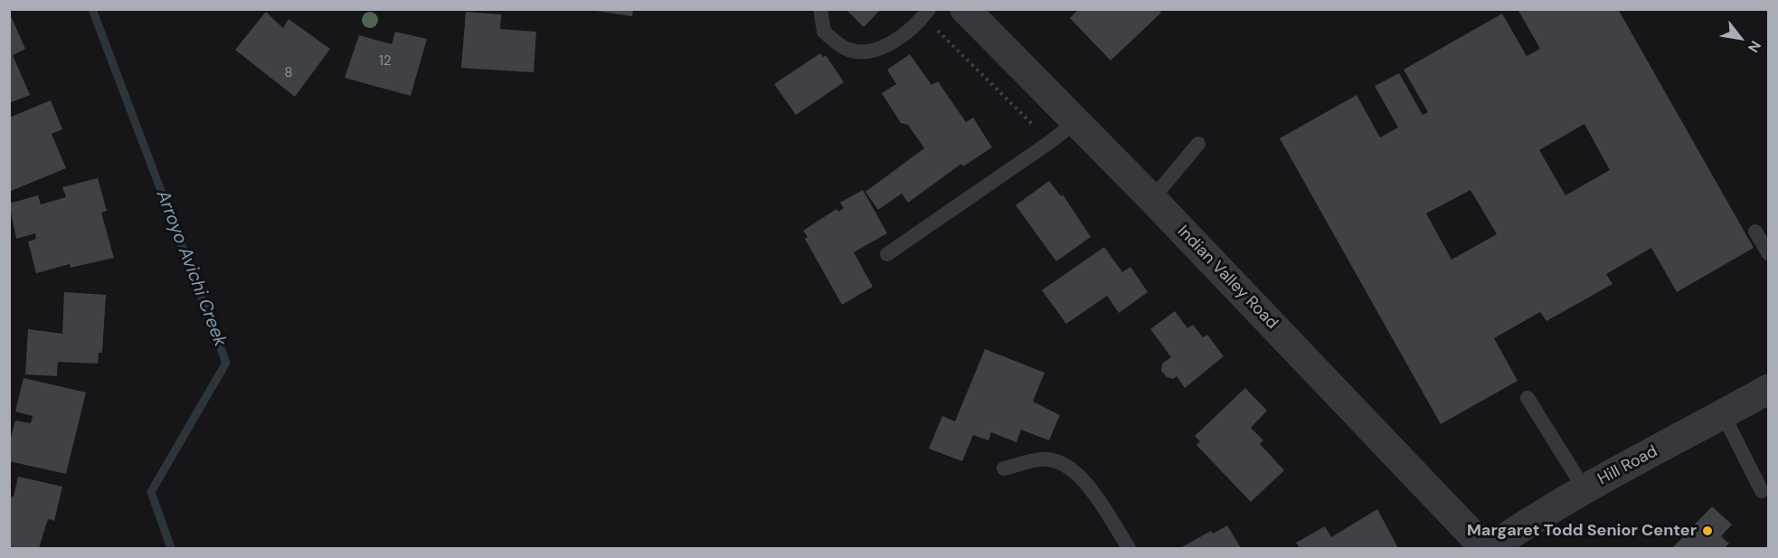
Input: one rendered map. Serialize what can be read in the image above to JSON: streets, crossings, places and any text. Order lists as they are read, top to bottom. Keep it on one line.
{"streets":{"street":["Indian Valley Road","Hill Road"]},"water":["Arroyo Avichi Creek"],"places":["Margaret Todd Senior Center"],"house_numbers":["12","8"],"north":"bottom right"}
